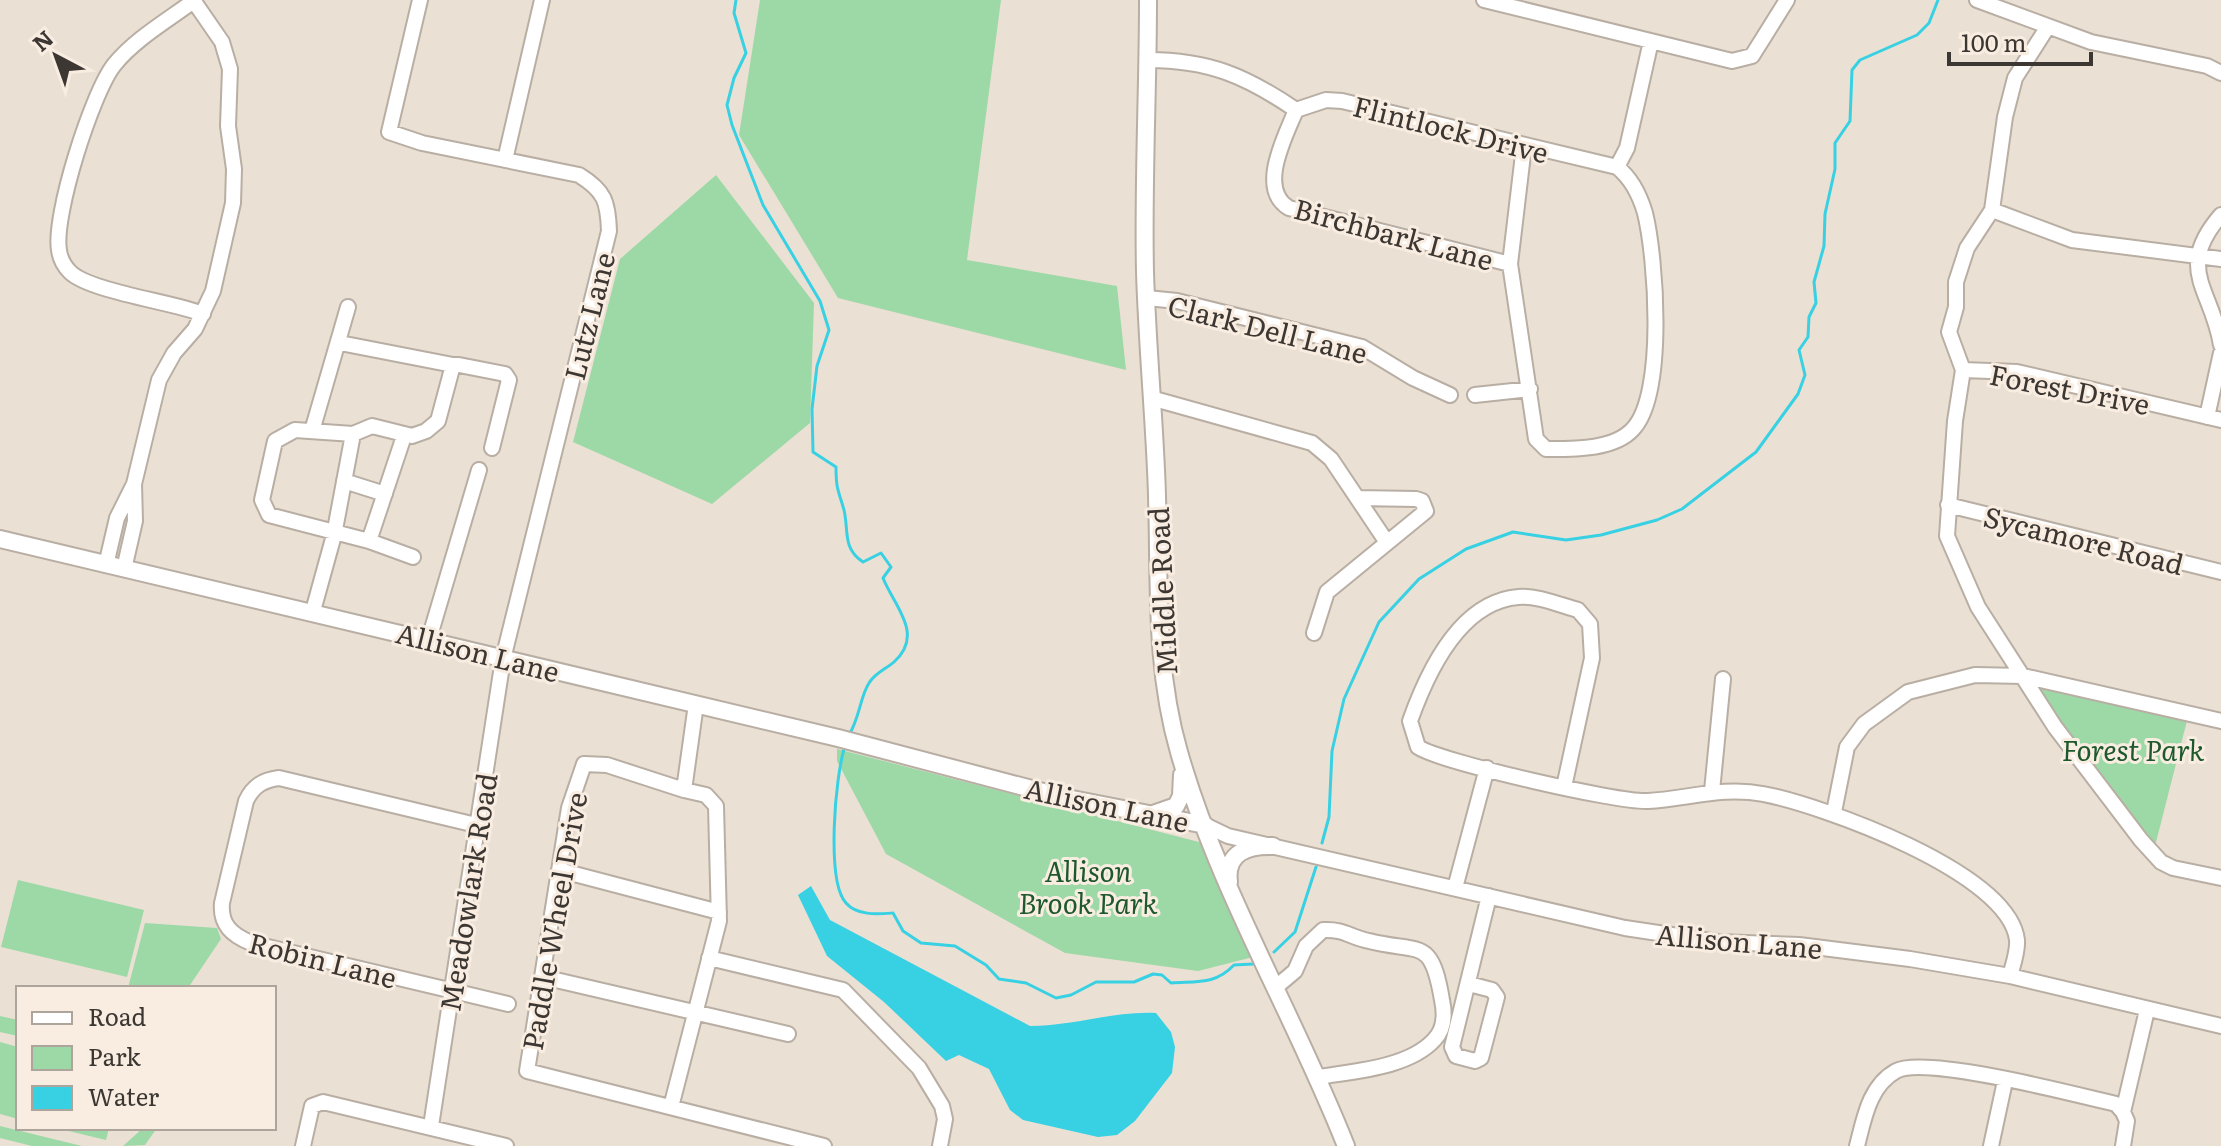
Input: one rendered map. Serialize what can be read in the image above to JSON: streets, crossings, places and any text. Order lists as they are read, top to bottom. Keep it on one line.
{"streets":{"main road":["Middle Road","Allison Lane"],"street":["Flintlock Drive","Birchbark Lane","Lutz Lane","Clark Dell Lane","Forest Drive","Sycamore Road","Meadowlark Road","Paddle Wheel Drive","Robin Lane"]},"crossings":[["Flintlock Drive","Birchbark Lane"],["Lutz Lane","Allison Lane"],["Lutz Lane","Meadowlark Road"],["Clark Dell Lane","Middle Road"],["Forest Drive","Sycamore Road"],["Middle Road","Allison Lane"],["Allison Lane","Meadowlark Road"],["Meadowlark Road","Robin Lane"]],"parks":["Forest Park","Allison Brook Park"],"legend":["Road","Park","Water"],"scale_bar":"100 m","north":"top left"}
